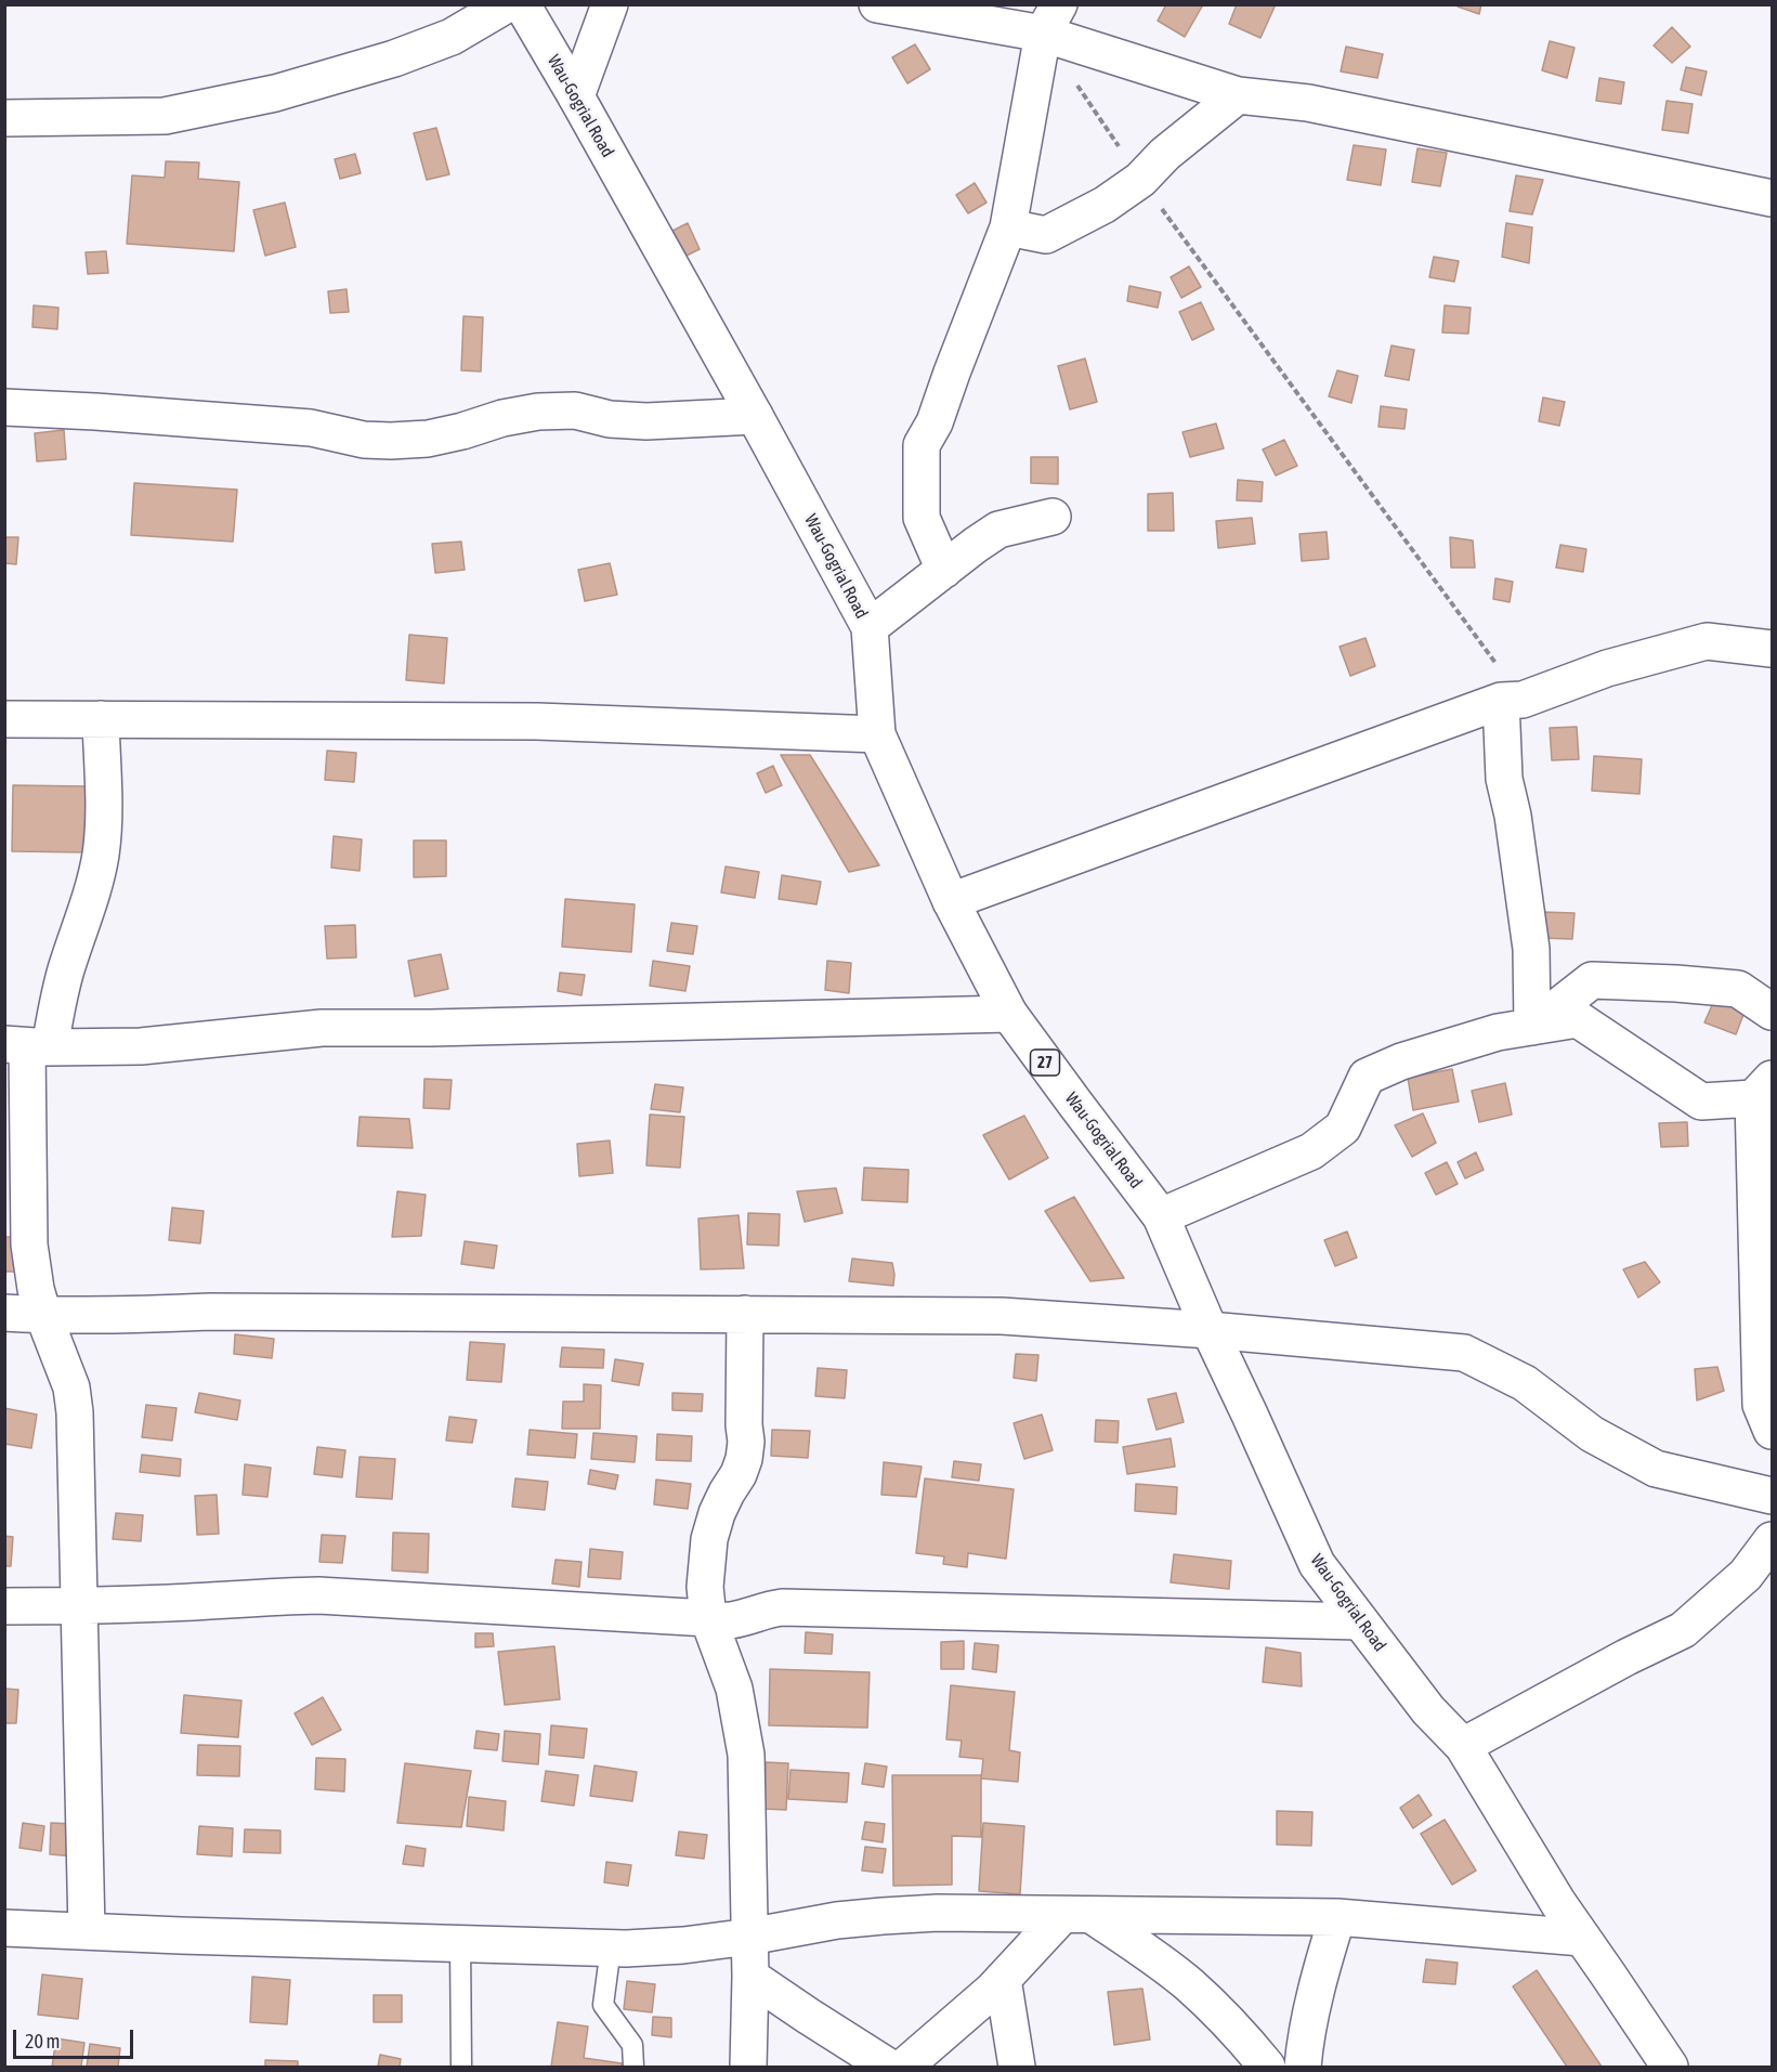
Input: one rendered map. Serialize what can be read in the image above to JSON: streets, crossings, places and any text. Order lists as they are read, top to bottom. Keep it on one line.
{"streets":{"street":["Wau-Gogrial Road","27"]},"scale_bar":"20 m"}
